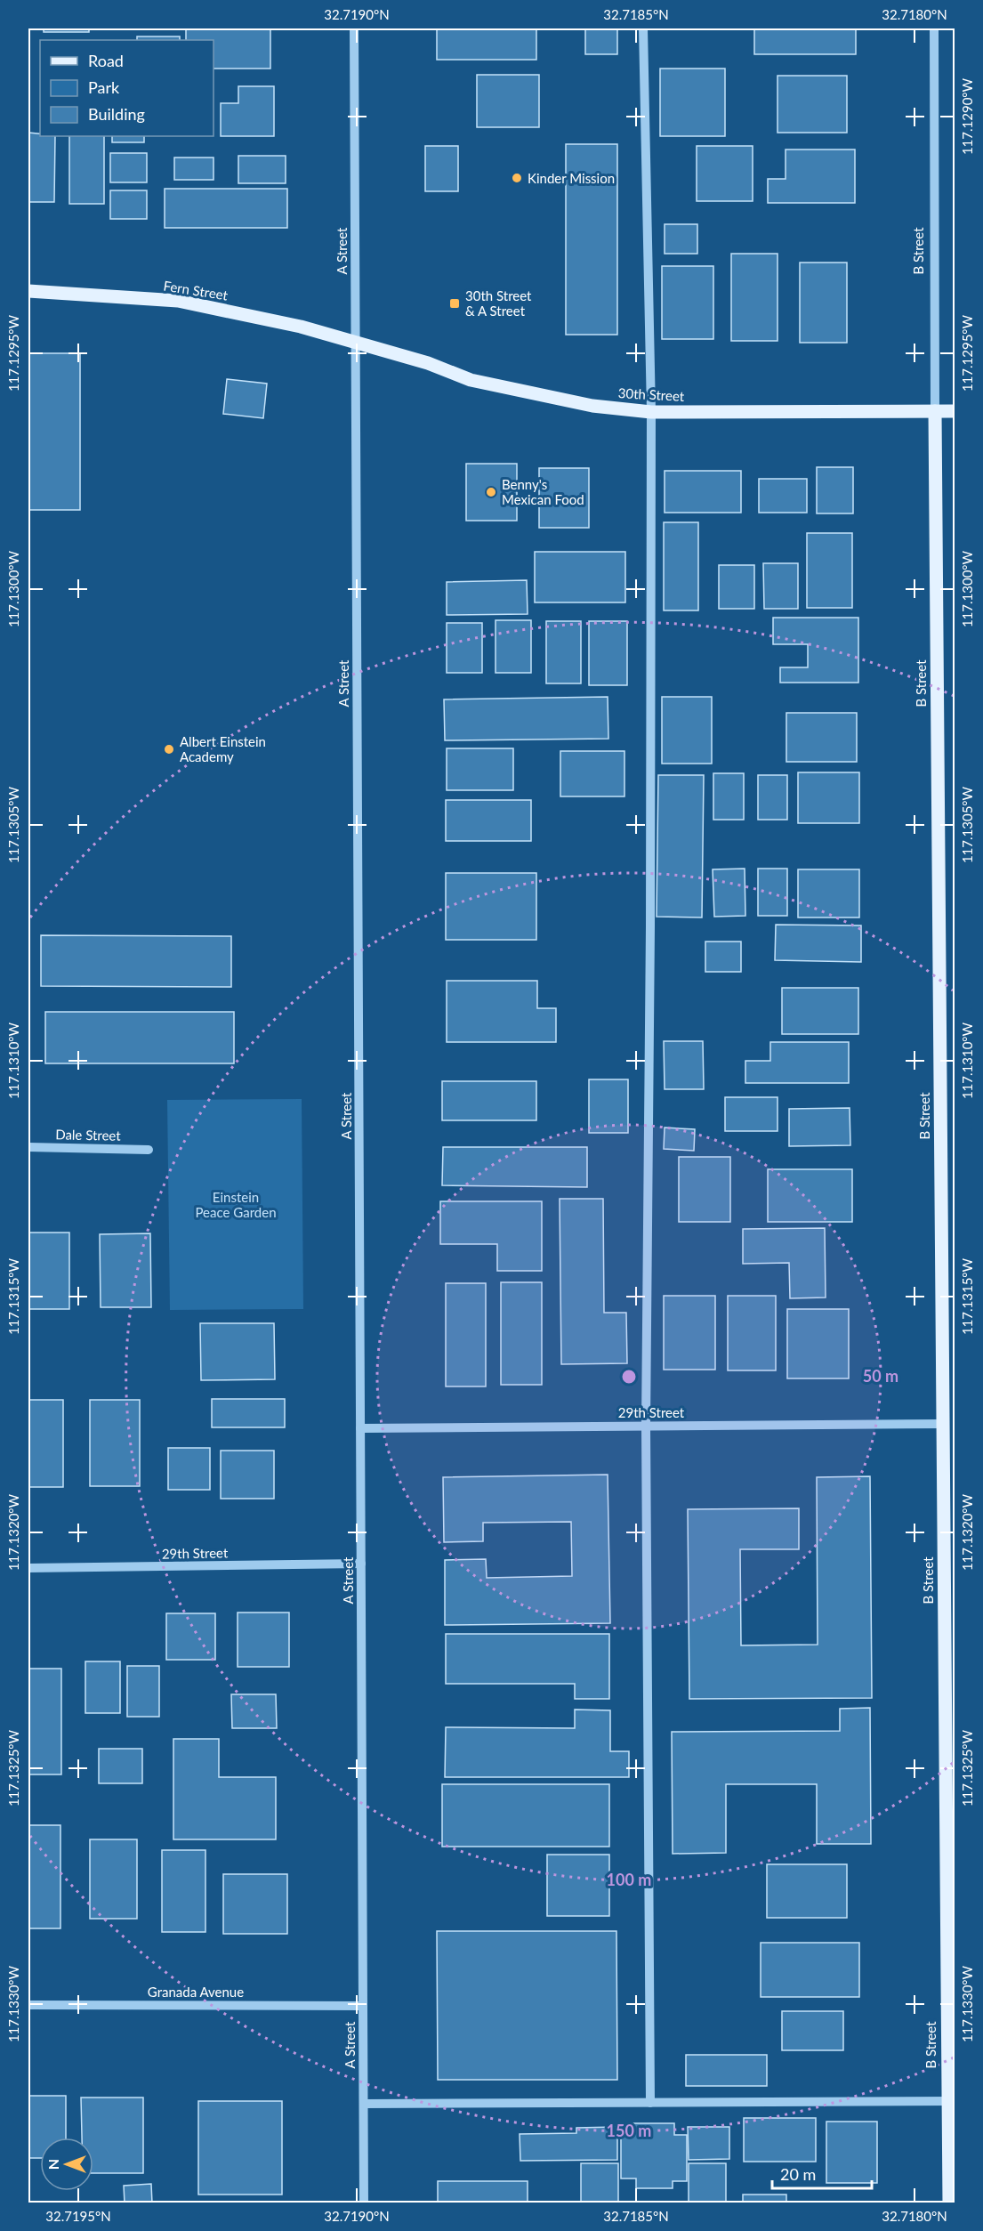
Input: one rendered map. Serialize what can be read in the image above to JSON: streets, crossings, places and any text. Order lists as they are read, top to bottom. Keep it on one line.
{"streets":{"main road":["B Street","Fern Street","30th Street"],"street":["A Street","Dale Street","29th Street","Granada Avenue"]},"crossings":[["A Street","Fern Street"],["A Street","30th Street"],["A Street","29th Street"],["A Street","Granada Avenue"],["B Street","30th Street"],["B Street","29th Street"],["Fern Street","30th Street"]],"parks":["Einstein Peace Garden"],"places":{"other":["Kinder Mission","Benny's Mexican Food","Albert Einstein Academy"],"transit":["30th Street & A Street"]},"legend":["Road","Park","Building"],"scale_bar":"20 m","north":"left","coordinates":["32.7190°N","32.7185°N","32.7180°N","117.1290°W","117.1295°W","117.1300°W","117.1305°W","117.1310°W","117.1315°W","117.1320°W","117.1325°W","117.1330°W","32.7195°N"],"rings":["50 m","100 m","150 m"]}
